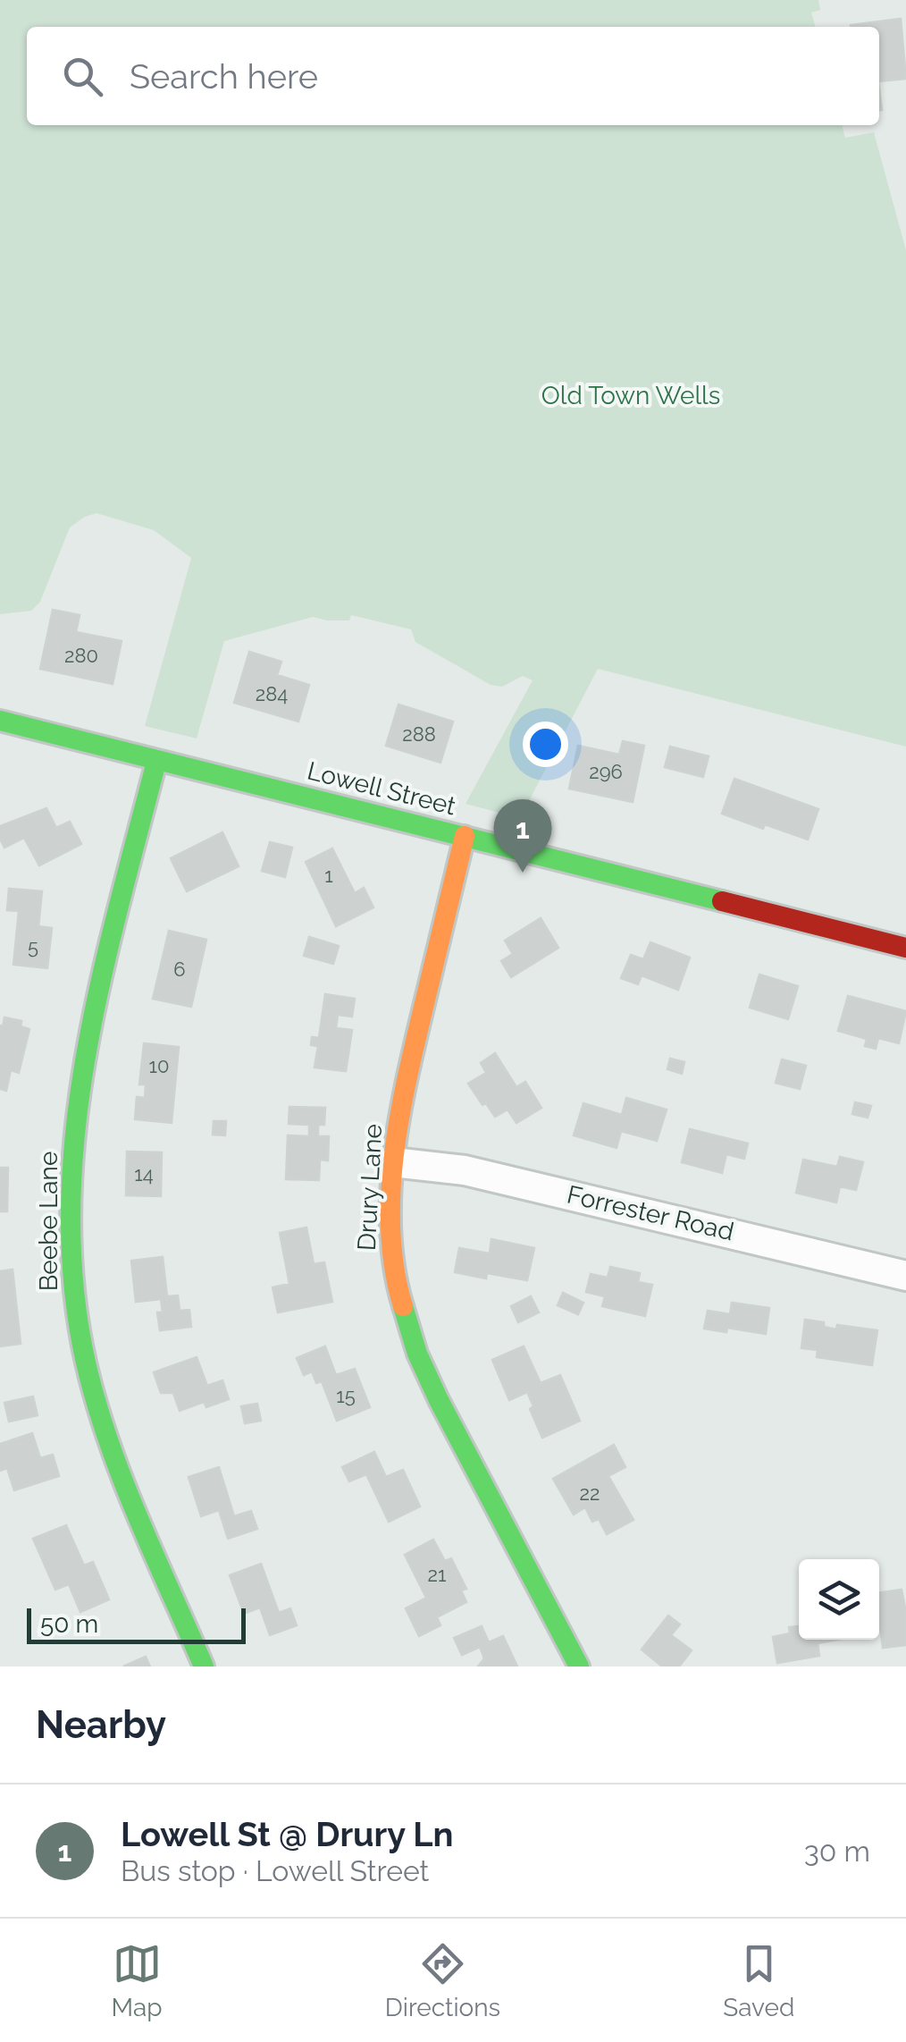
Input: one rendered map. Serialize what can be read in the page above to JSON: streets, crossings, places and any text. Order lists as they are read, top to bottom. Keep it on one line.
{"streets":{"street":["Lowell Street","Drury Lane","Forrester Road","Beebe Lane"]},"crossings":[["Lowell Street","Drury Lane"],["Lowell Street","Beebe Lane"],["Drury Lane","Forrester Road"]],"parks":["Old Town Wells"],"house_numbers":["280","284","288","296","1","5","6","10","14","15","22","21"],"scale_bar":"50 m","page":{"search":"Search here","pins":"1","scale":"50 m","heading":"Nearby","list":[{"mark":"1","name":"Lowell St @ Drury Ln","note":"Bus stop · Lowell Street","value":"30 m"}],"nav":["Map","Directions","Saved"]}}
